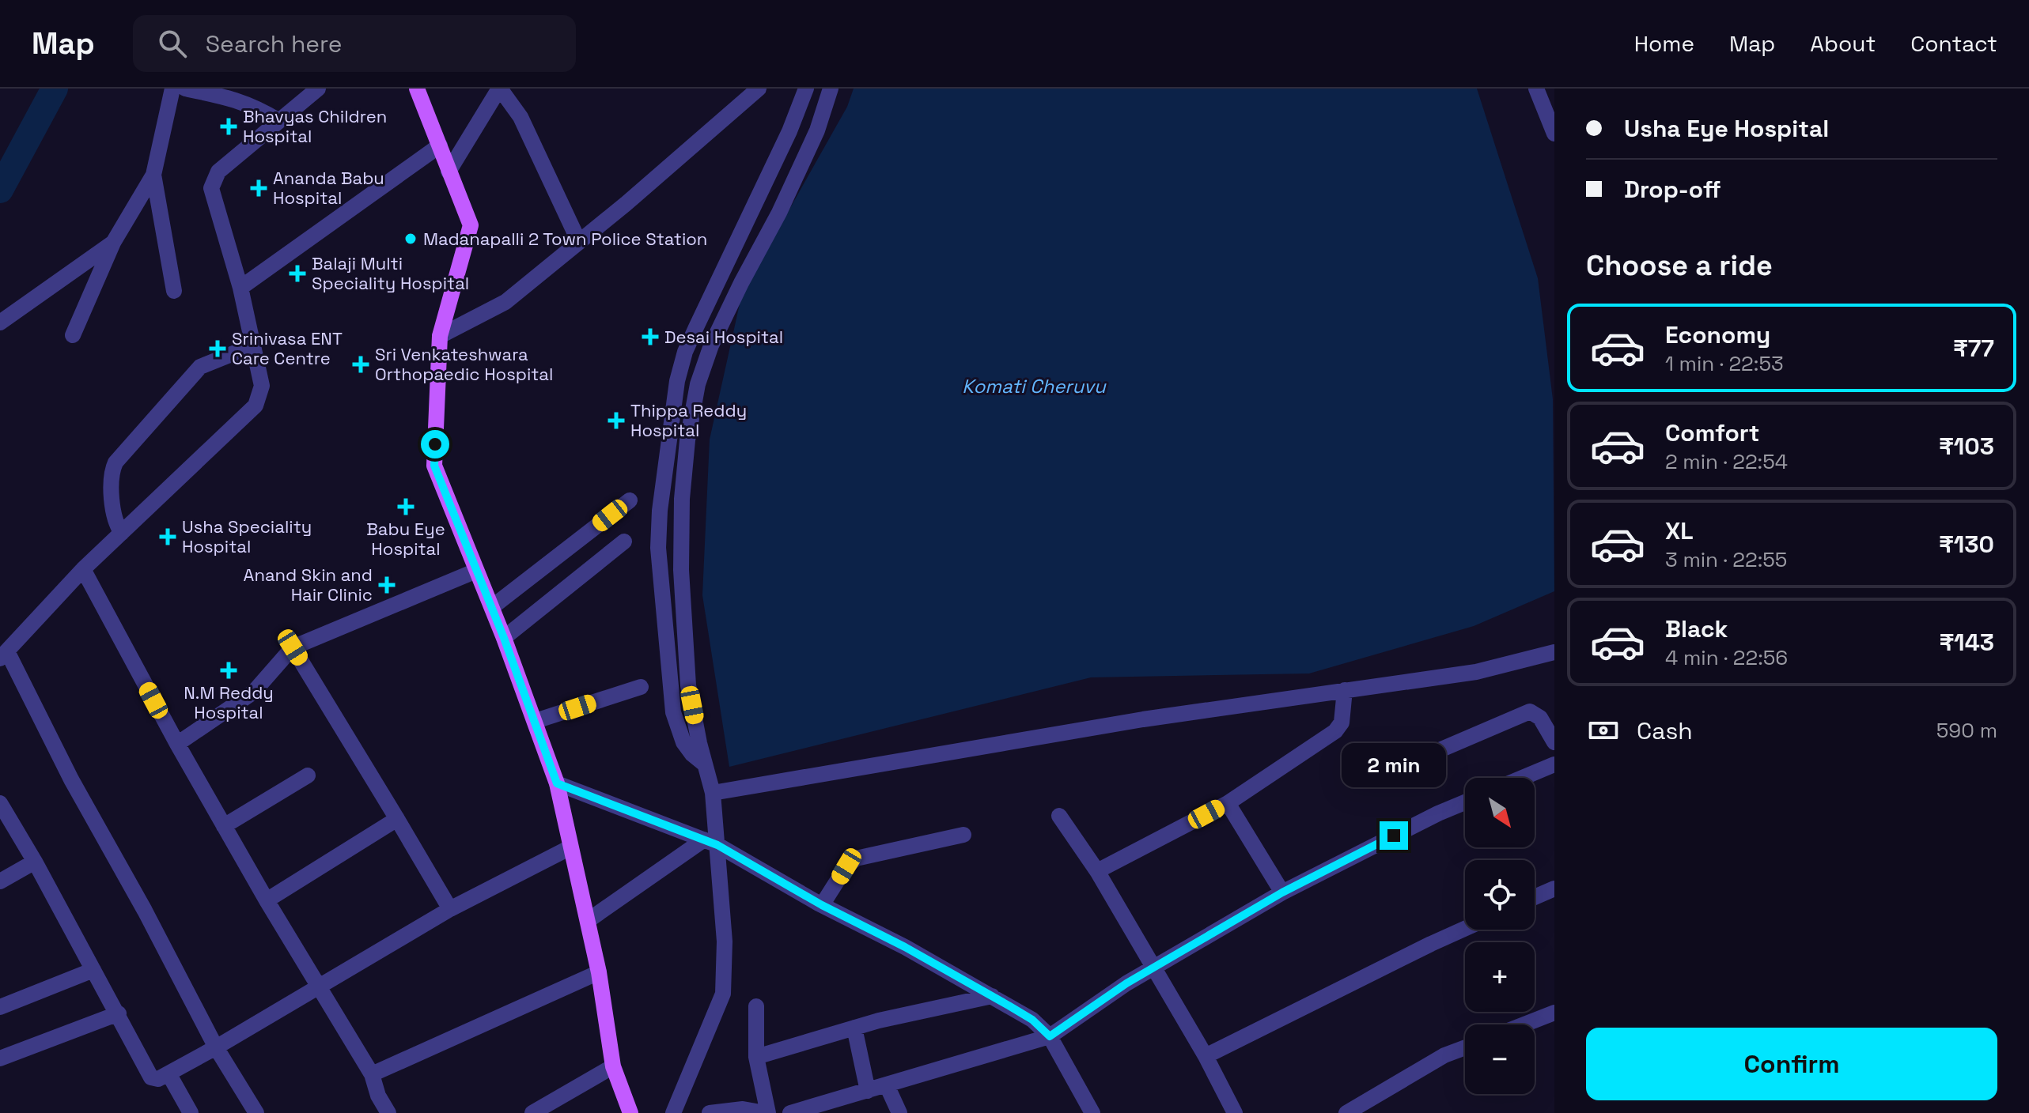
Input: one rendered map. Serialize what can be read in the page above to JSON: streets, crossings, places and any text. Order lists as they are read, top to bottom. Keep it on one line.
{"water":["Komati Cheruvu"],"places":{"health":["Bhavyas Children Hospital","Ananda Babu Hospital","Balaji Multi Speciality Hospital","Desai Hospital","Srinivasa ENT Care Centre","Sri Venkateshwara Orthopaedic Hospital","Thippa Reddy Hospital","Babu Eye Hospital","Usha Speciality Hospital","Anand Skin and Hair Clinic","N.M Reddy Hospital"],"other":["Madanapalli 2 Town Police Station"]},"north":"bottom right","page":{"header":"Map","search":"Search here","nav":["Home","Map","About","Contact"],"banner":["Usha Eye Hospital","Drop-off"],"heading":"Choose a ride","list":[{"name":"Economy","note":"1 min · 22:53","value":"₹77"},{"name":"Comfort","note":"2 min · 22:54","value":"₹103"},{"name":"XL","note":"3 min · 22:55","value":"₹130"},{"name":"Black","note":"4 min · 22:56","value":"₹143"}],"pay":["Cash","590 m"],"bubble":"2 min","map_buttons":["+","−"],"buttons":"Confirm"}}
